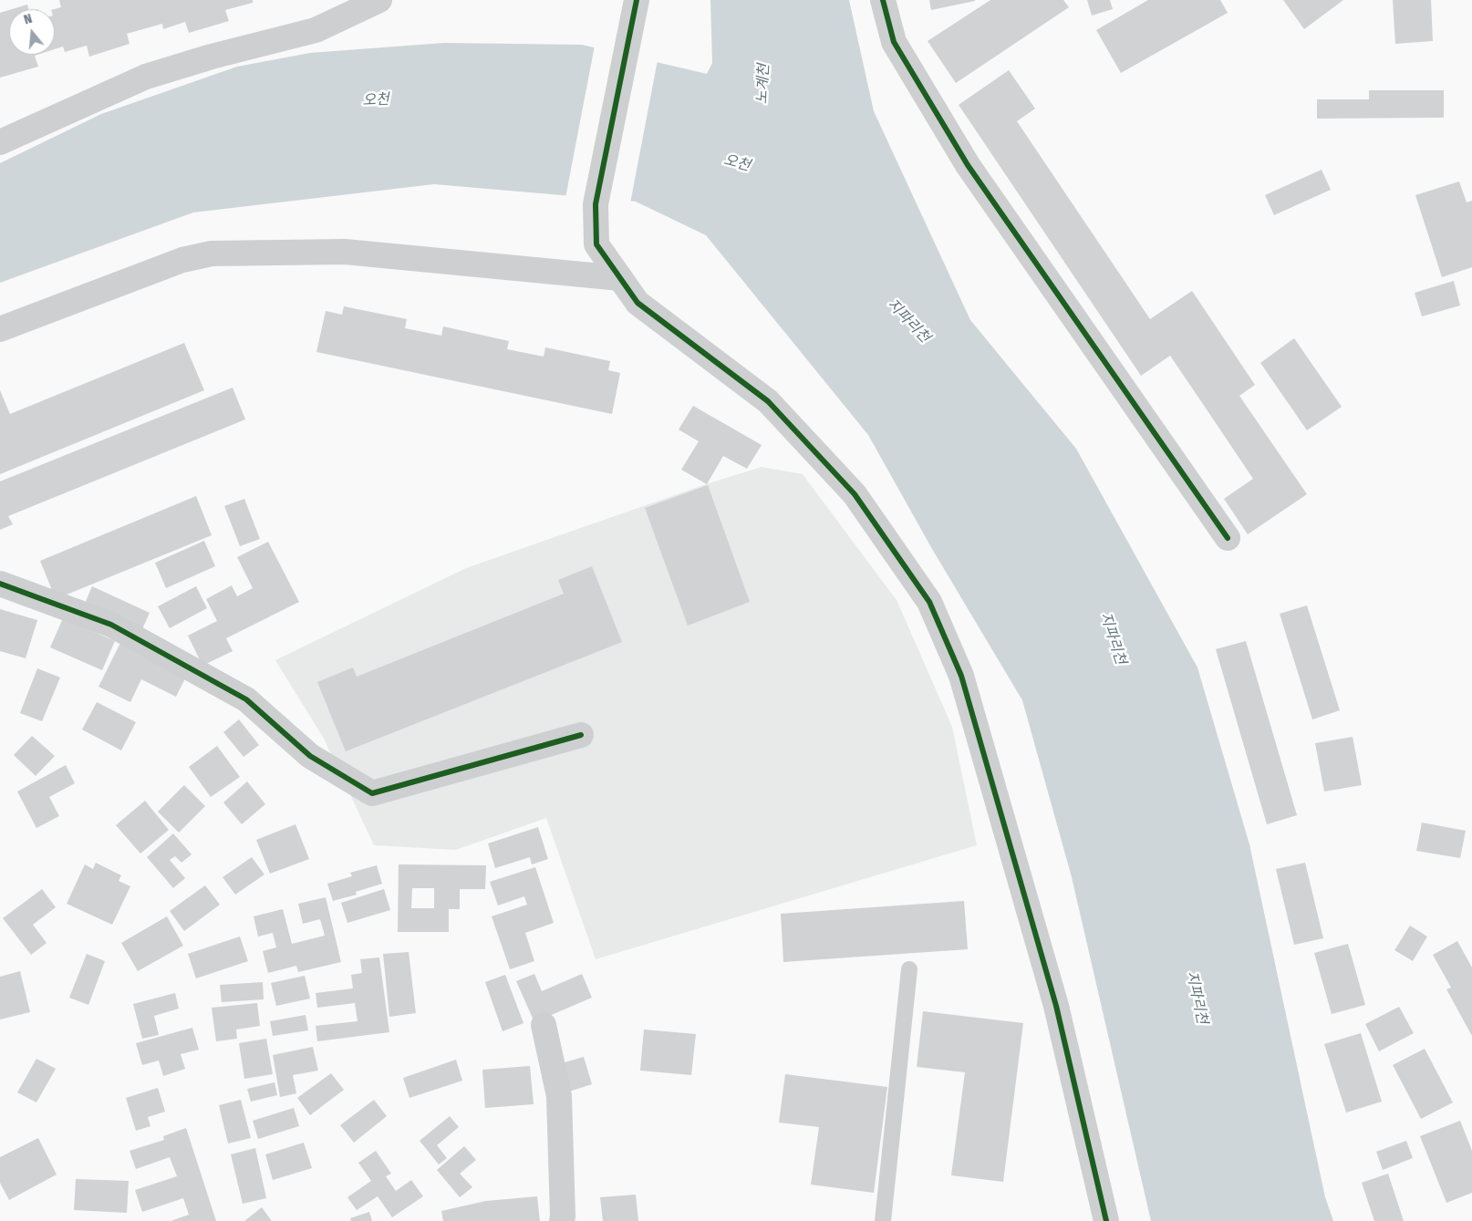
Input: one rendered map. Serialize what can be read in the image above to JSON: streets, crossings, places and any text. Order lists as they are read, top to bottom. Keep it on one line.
{"water":["노계천","오천","지파리천"],"north":"top"}
